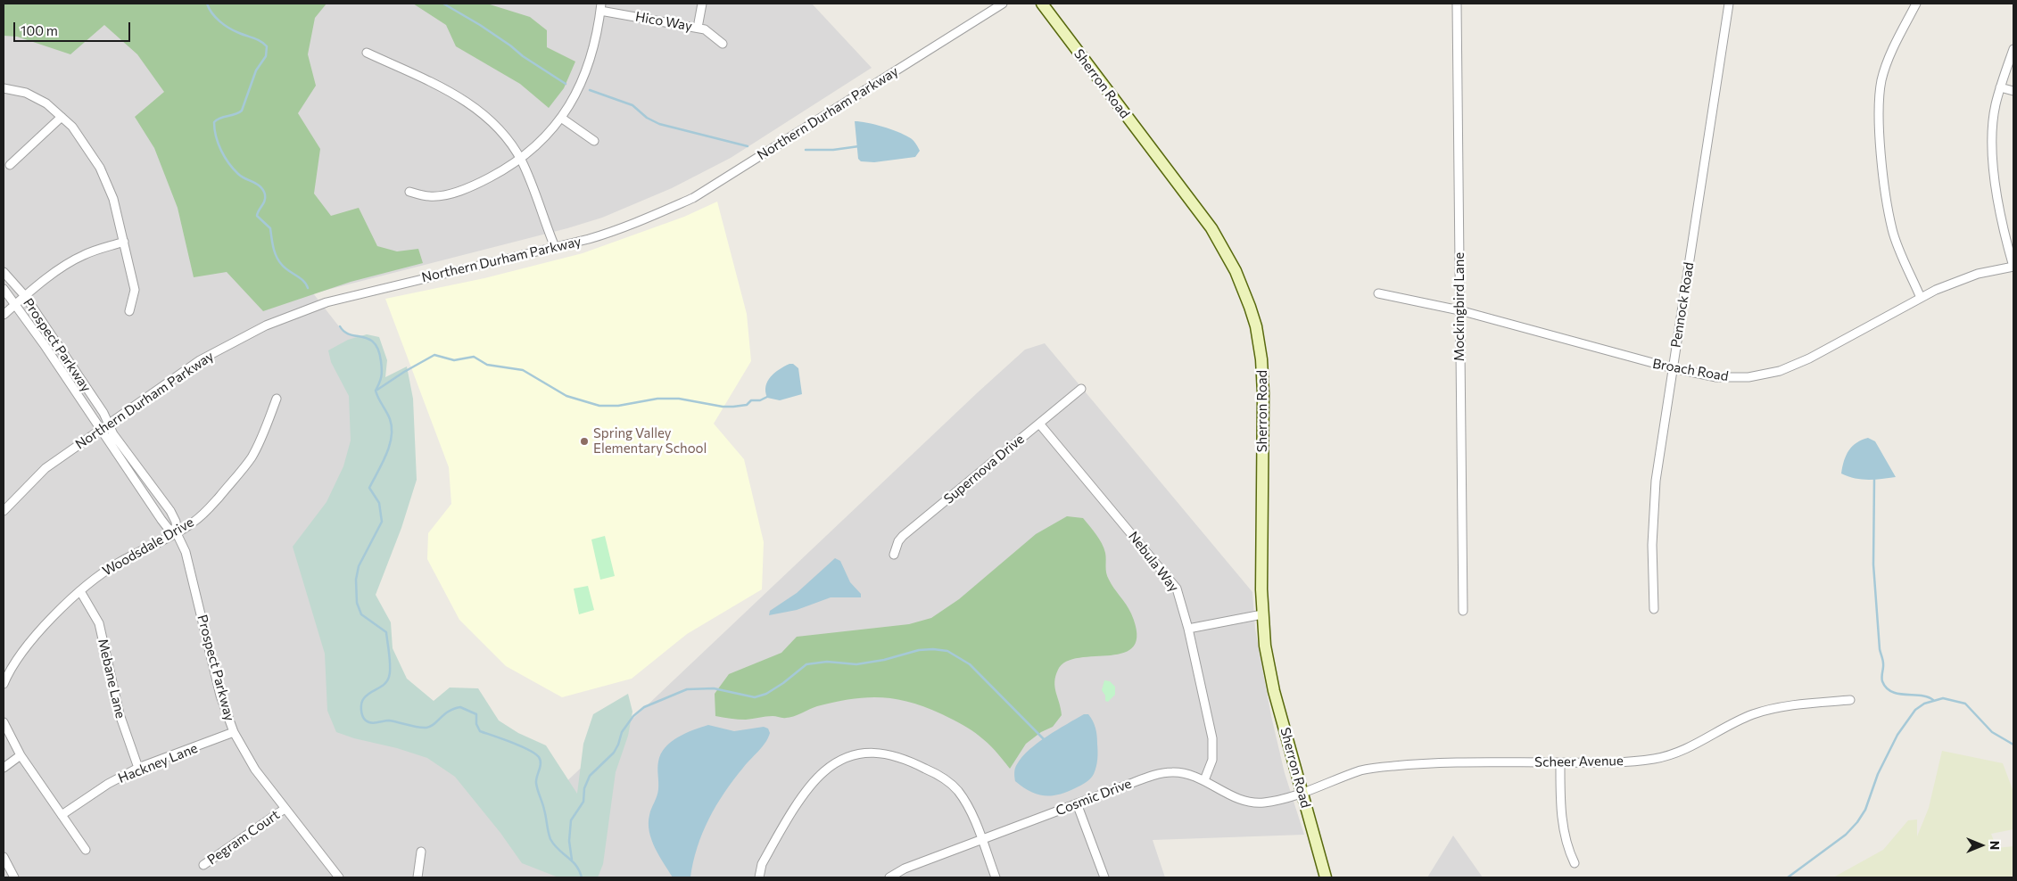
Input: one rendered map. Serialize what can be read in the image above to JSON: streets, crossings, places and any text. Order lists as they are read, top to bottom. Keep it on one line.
{"streets":{"main road":["Sherron Road"],"street":["Hico Way","Northern Durham Parkway","Pennock Road","Mockingbird Lane","Prospect Parkway","Broach Road","Supernova Drive","Woodsdale Drive","Nebula Way","Mebane Lane","Scheer Avenue","Hackney Lane","Cosmic Drive","Pegram Court"]},"crossings":[["Sherron Road","Scheer Avenue"],["Sherron Road","Cosmic Drive"],["Northern Durham Parkway","Prospect Parkway"],["Pennock Road","Broach Road"],["Mockingbird Lane","Broach Road"],["Prospect Parkway","Woodsdale Drive"],["Prospect Parkway","Hackney Lane"],["Prospect Parkway","Pegram Court"],["Supernova Drive","Nebula Way"],["Woodsdale Drive","Mebane Lane"],["Nebula Way","Cosmic Drive"],["Mebane Lane","Hackney Lane"],["Scheer Avenue","Cosmic Drive"]],"places":["Spring Valley Elementary School"],"scale_bar":"100 m","north":"right"}
